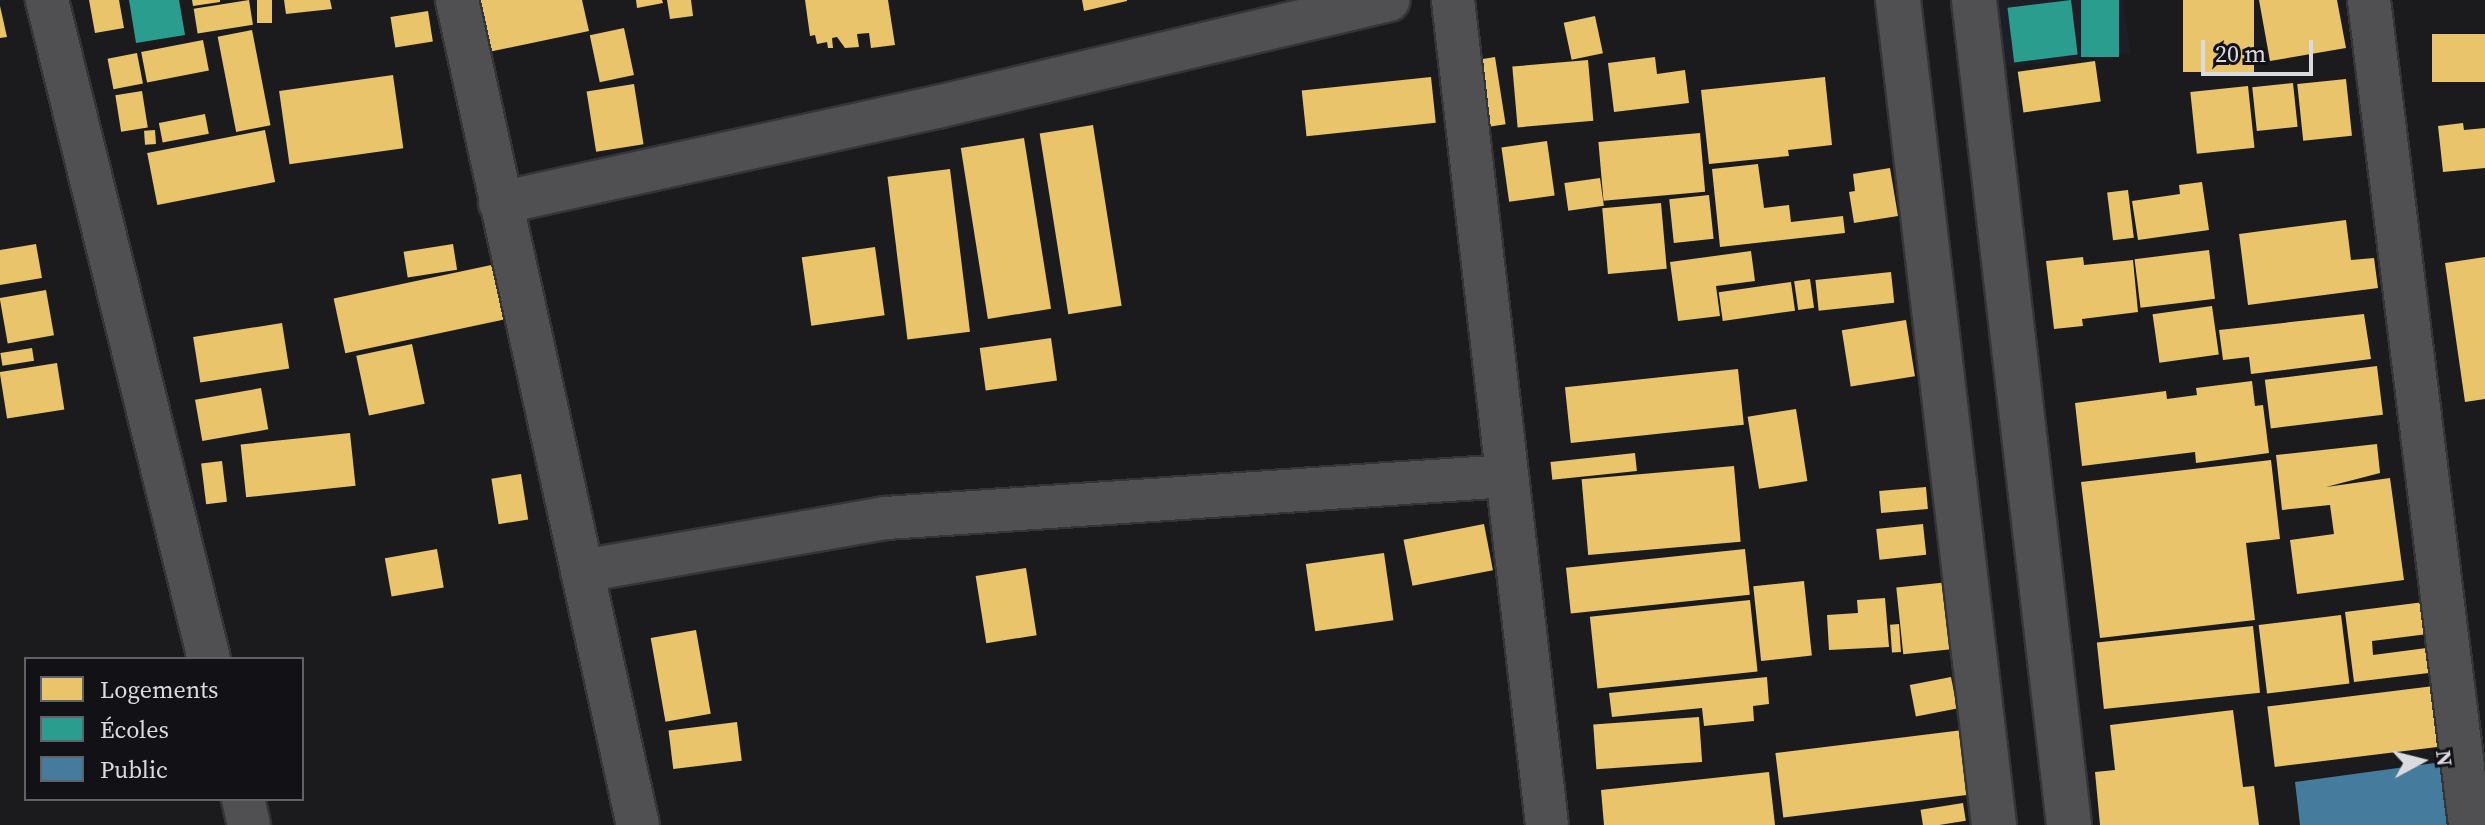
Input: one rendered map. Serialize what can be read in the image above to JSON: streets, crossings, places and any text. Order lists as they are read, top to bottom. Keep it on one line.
{"legend":["Logements","Écoles","Public"],"scale_bar":"20 m","north":"right"}
